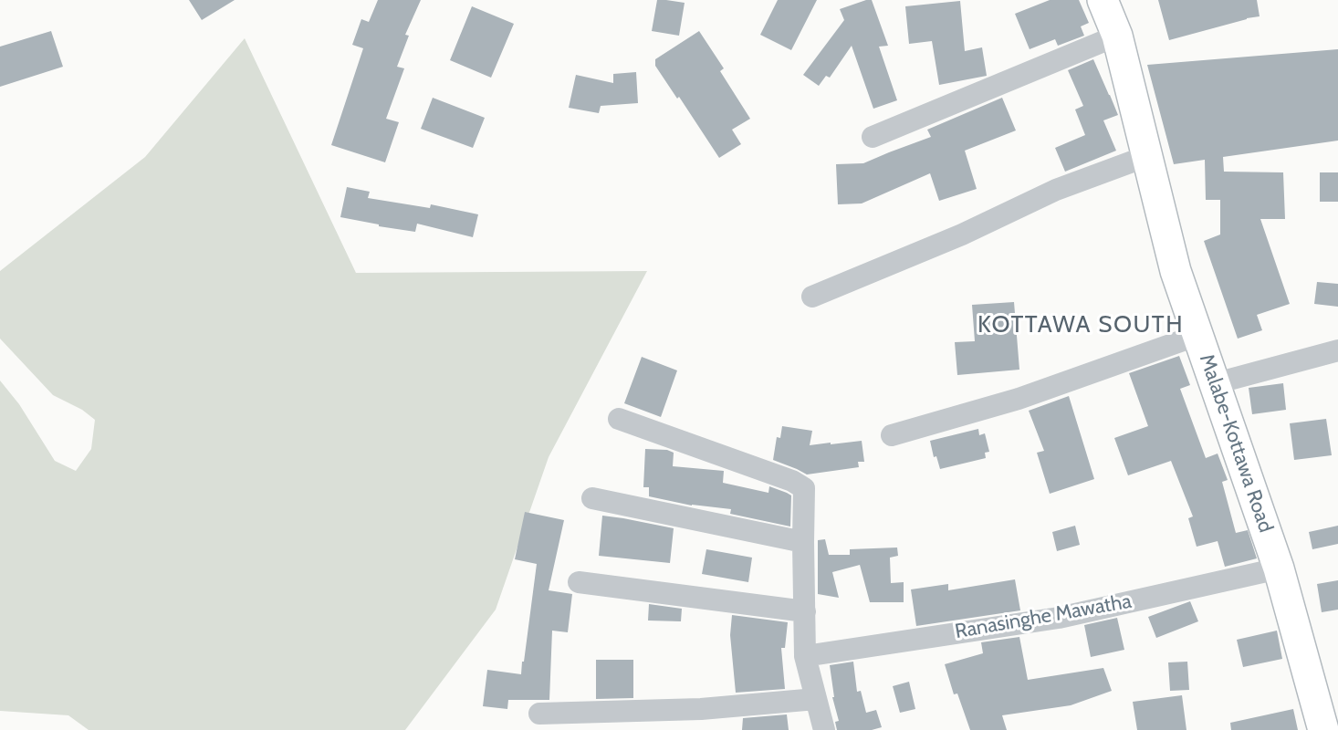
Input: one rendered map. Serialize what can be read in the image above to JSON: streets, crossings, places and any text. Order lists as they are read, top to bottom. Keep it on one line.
{"streets":{"main road":["Malabe-Kottawa Road"],"street":["Ranasinghe Mawatha"]},"crossings":[["Malabe-Kottawa Road","Ranasinghe Mawatha"]],"districts":["KOTTAWA SOUTH"]}
